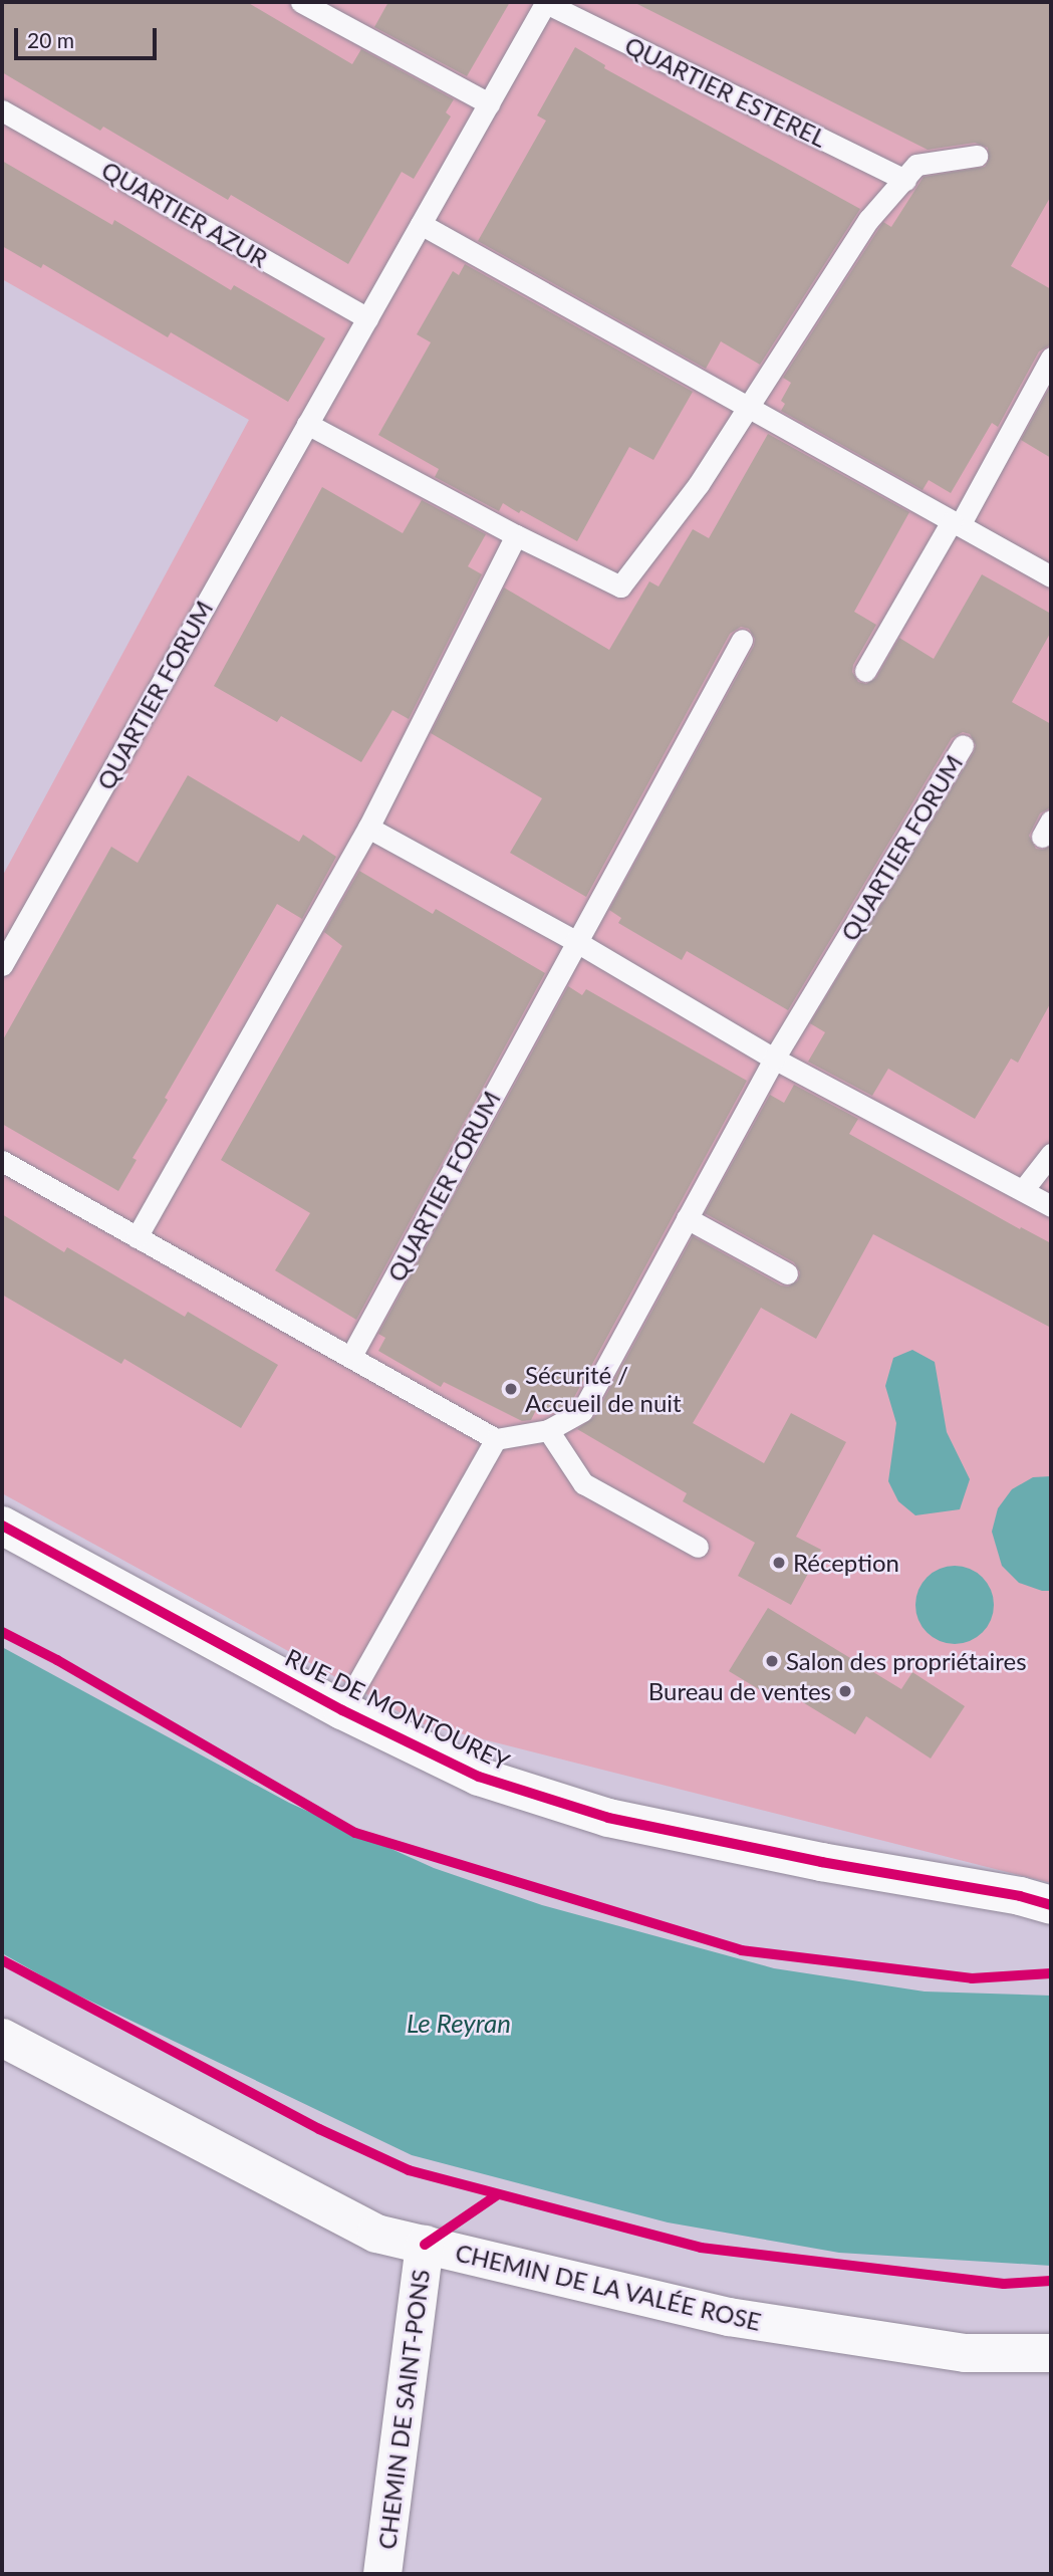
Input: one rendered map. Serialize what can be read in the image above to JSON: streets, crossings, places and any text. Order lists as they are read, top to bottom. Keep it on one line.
{"streets":{"street":["RUE DE MONTOUREY","CHEMIN DE LA VALÉE ROSE","CHEMIN DE SAINT-PONS"],"lane":["QUARTIER ESTEREL","QUARTIER AZUR","QUARTIER FORUM"]},"crossings":[["QUARTIER ESTEREL","QUARTIER AZUR"],["QUARTIER ESTEREL","QUARTIER FORUM"],["CHEMIN DE LA VALÉE ROSE","CHEMIN DE SAINT-PONS"]],"water":["Le Reyran"],"places":["Sécurité / Accueil de nuit","Réception","Salon des propriétaires","Bureau de ventes"],"scale_bar":"20 m"}
